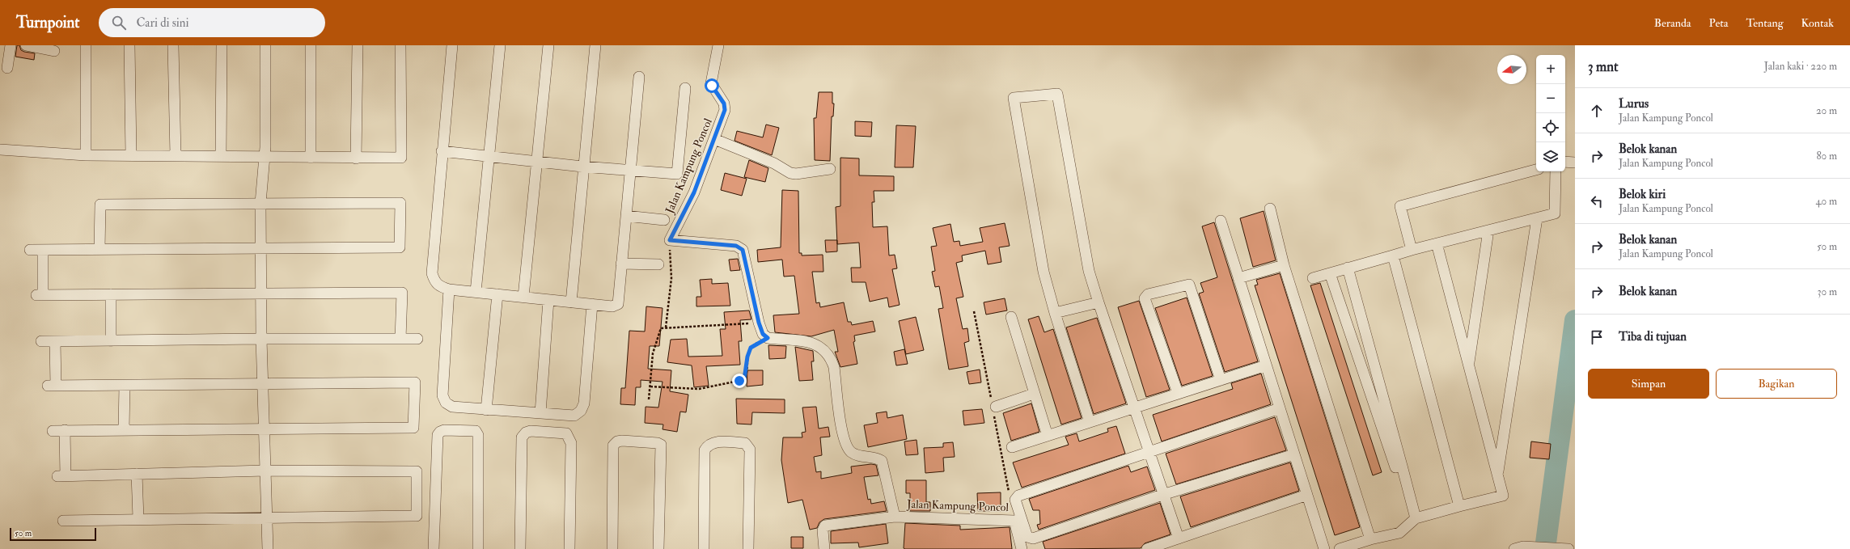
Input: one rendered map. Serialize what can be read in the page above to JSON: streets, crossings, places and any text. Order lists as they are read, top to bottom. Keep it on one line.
{"streets":{"street":["Jalan Kampung Poncol"]},"scale_bar":"50 m","north":"left","page":{"header":"Turnpoint","search":"Cari di sini","nav":["Beranda","Peta","Tentang","Kontak"],"heading":["3 mnt","Jalan kaki · 220 m"],"map_buttons":["+","−"],"list":[["Lurus","Jalan Kampung Poncol","20 m"],["Belok kanan","Jalan Kampung Poncol","80 m"],["Belok kiri","Jalan Kampung Poncol","40 m"],["Belok kanan","Jalan Kampung Poncol","50 m"],["Belok kanan","30 m"],"Tiba di tujuan"],"buttons":["Simpan","Bagikan"],"scale":"50 m"}}
